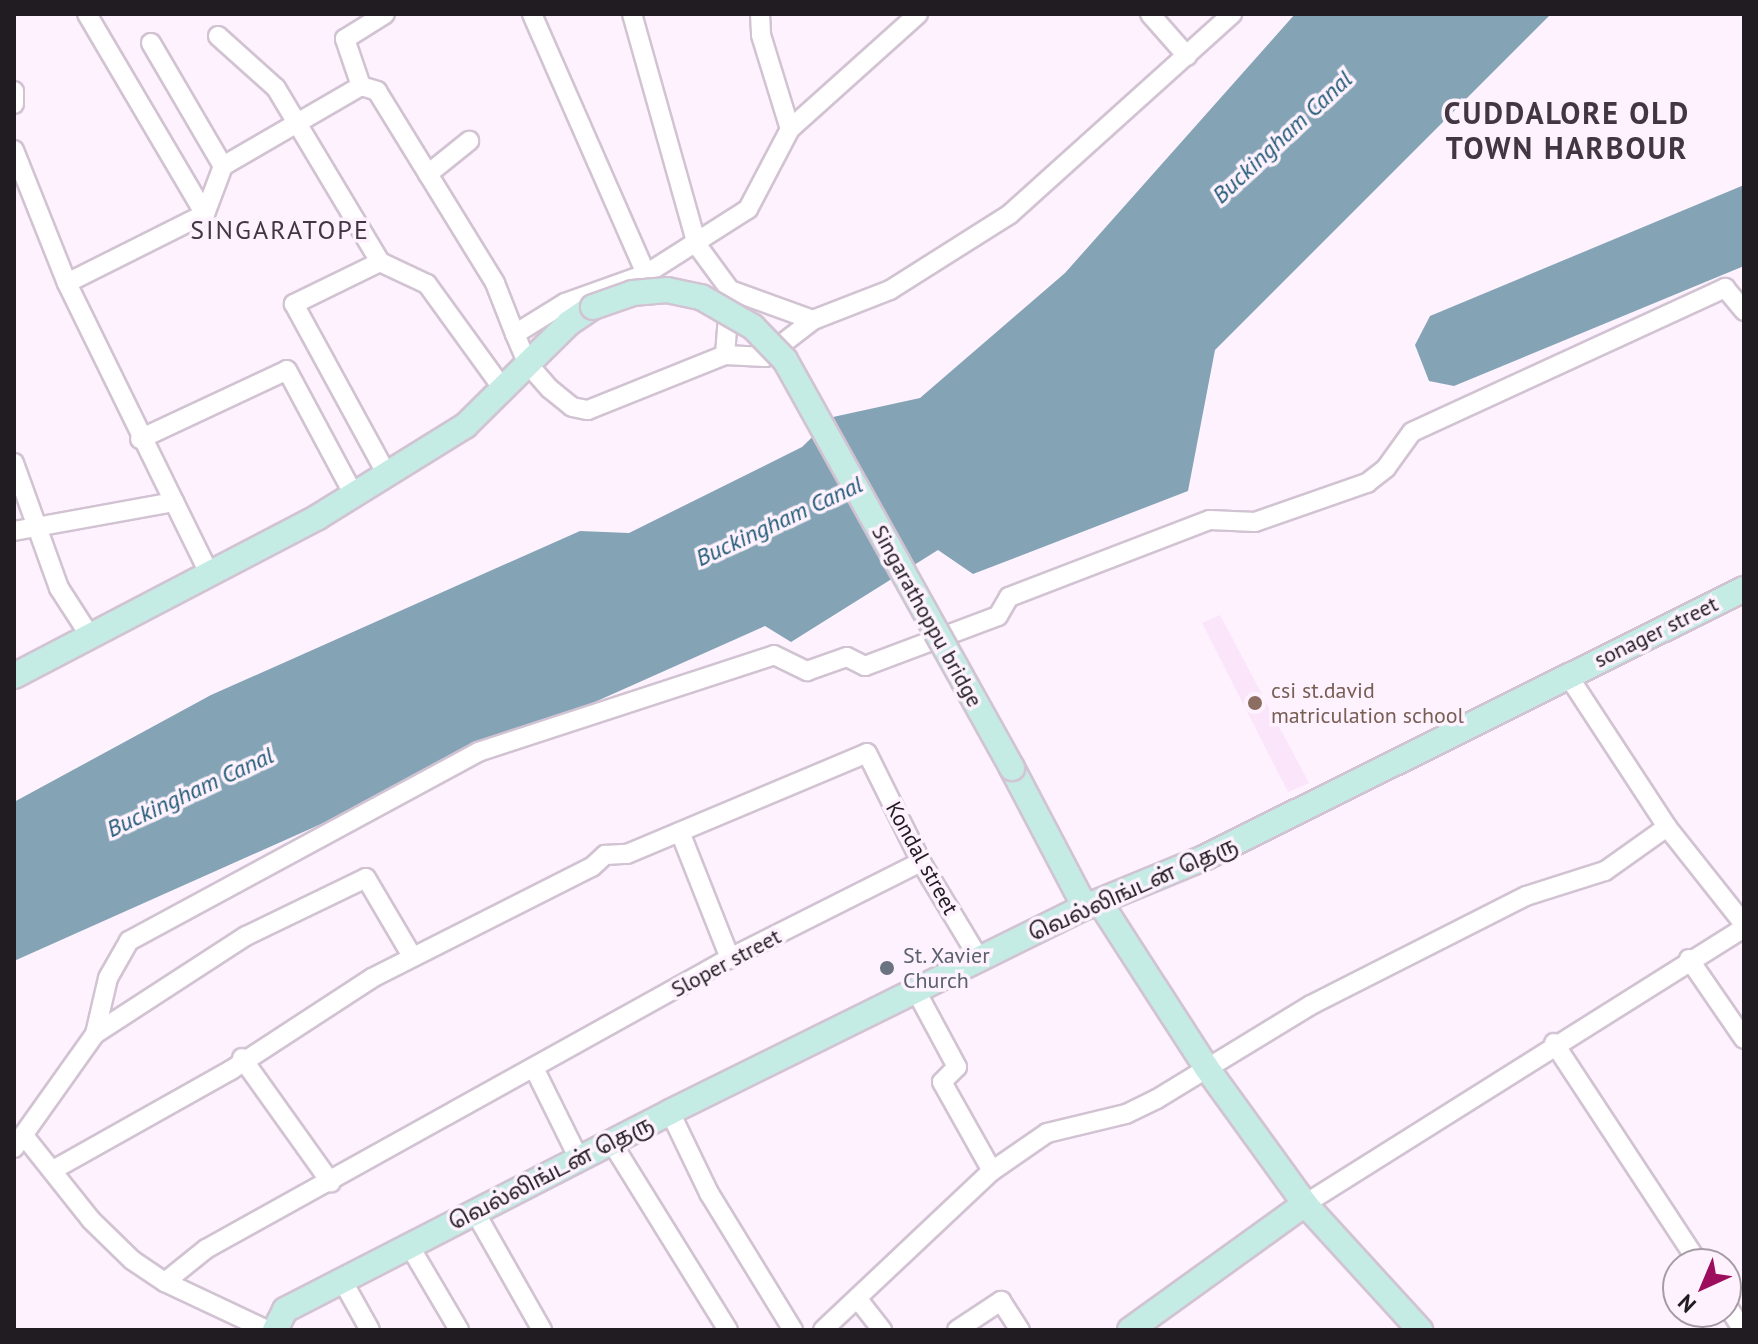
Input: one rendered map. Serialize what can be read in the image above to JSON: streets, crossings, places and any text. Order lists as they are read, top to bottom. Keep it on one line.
{"streets":{"main road":["Singarathoppu bridge","வெல்லிங்டன் தெரு"],"street":["sonager street","Kondal street","Sloper street"]},"crossings":[["Singarathoppu bridge","வெல்லிங்டன் தெரு"],["sonager street","வெல்லிங்டன் தெரு"],["Kondal street","வெல்லிங்டன் தெரு"],["Kondal street","Sloper street"]],"districts":["CUDDALORE OLD TOWN HARBOUR","SINGARATOPE"],"water":["Buckingham Canal"],"places":["csi st.david matriculation school","St. Xavier Church"],"north":"bottom left"}
